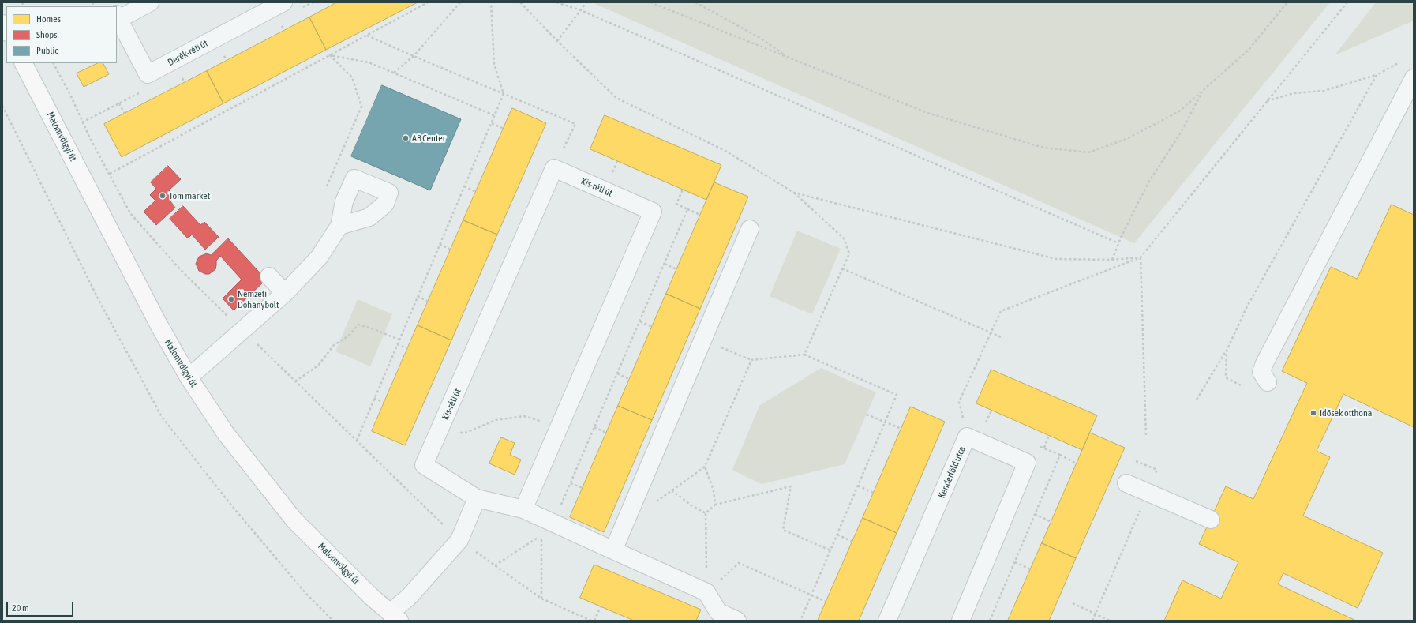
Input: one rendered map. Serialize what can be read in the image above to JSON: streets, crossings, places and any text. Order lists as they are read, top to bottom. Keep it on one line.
{"streets":{"main road":["Malomvölgyi út"],"street":["Derék-réti út","Kis-réti út","Kenderföld utca"]},"places":["AB Center","Tom market","Nemzeti Dohánybolt","Idősek otthona"],"legend":["Homes","Shops","Public"],"scale_bar":"20 m"}
